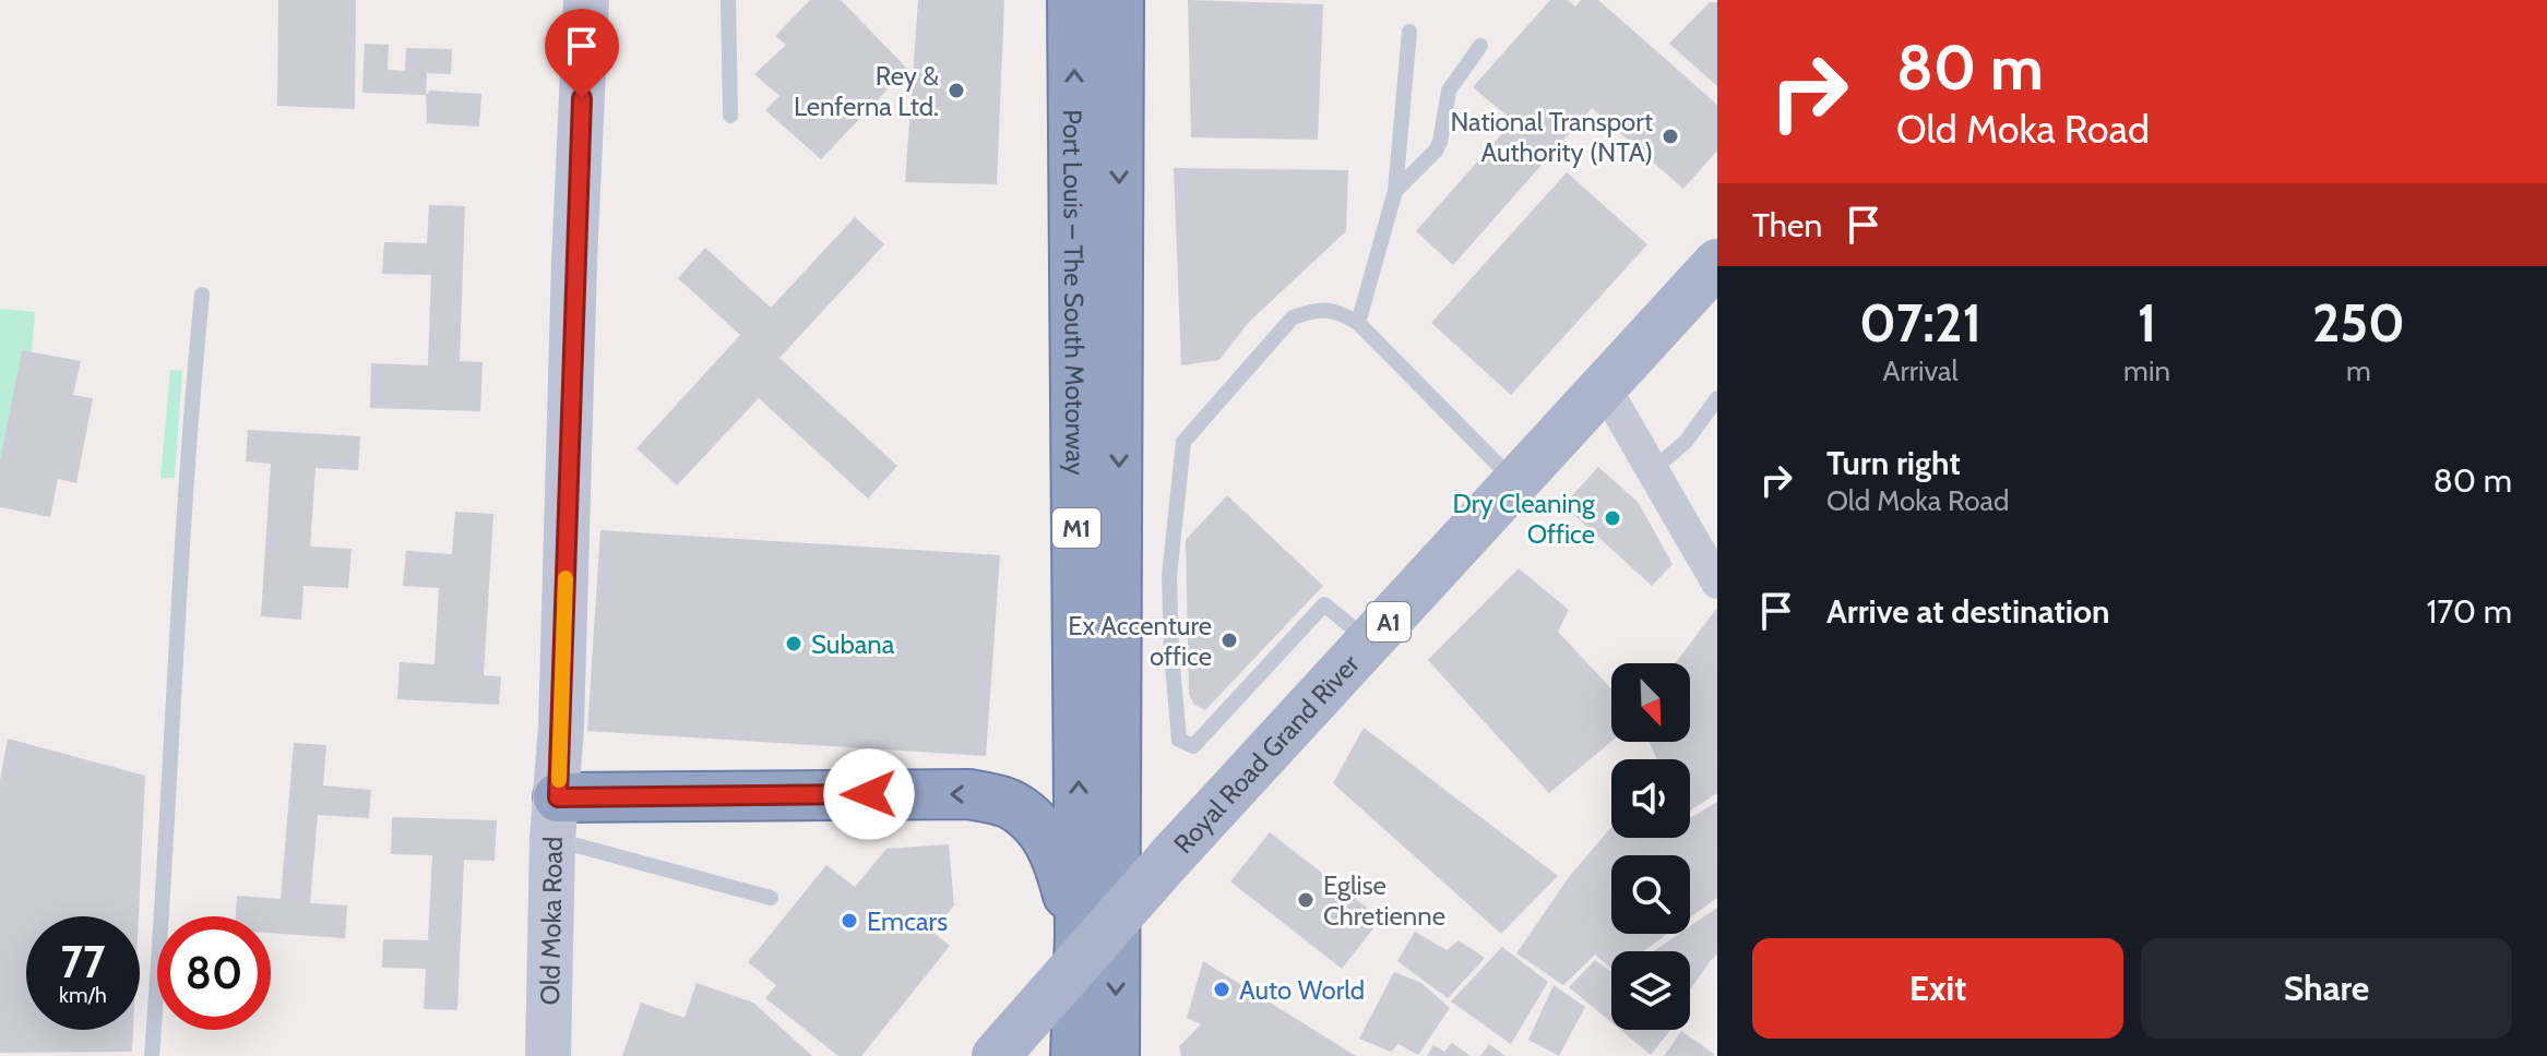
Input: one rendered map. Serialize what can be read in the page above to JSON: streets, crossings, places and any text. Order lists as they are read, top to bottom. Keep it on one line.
{"streets":{"highway":["Port Louis – The South Motorway","M1"],"main road":["A1","Royal Road Grand River","Old Moka Road"]},"places":["Rey & Lenferna Ltd.","National Transport Authority (NTA)","Dry Cleaning Office","Ex Accenture office","Subana","Eglise Chretienne","Emcars","Auto World"],"north":"bottom right","page":{"turn":["80 m","Old Moka Road"],"then":"Then","eta":["07:21","Arrival","1","min","250","m"],"list":[{"name":"Turn right","note":"Old Moka Road","value":"80 m"},{"name":"Arrive at destination","value":"170 m"}],"speed":"77 km/h","limit":"80","buttons":["Exit","Share"]}}
